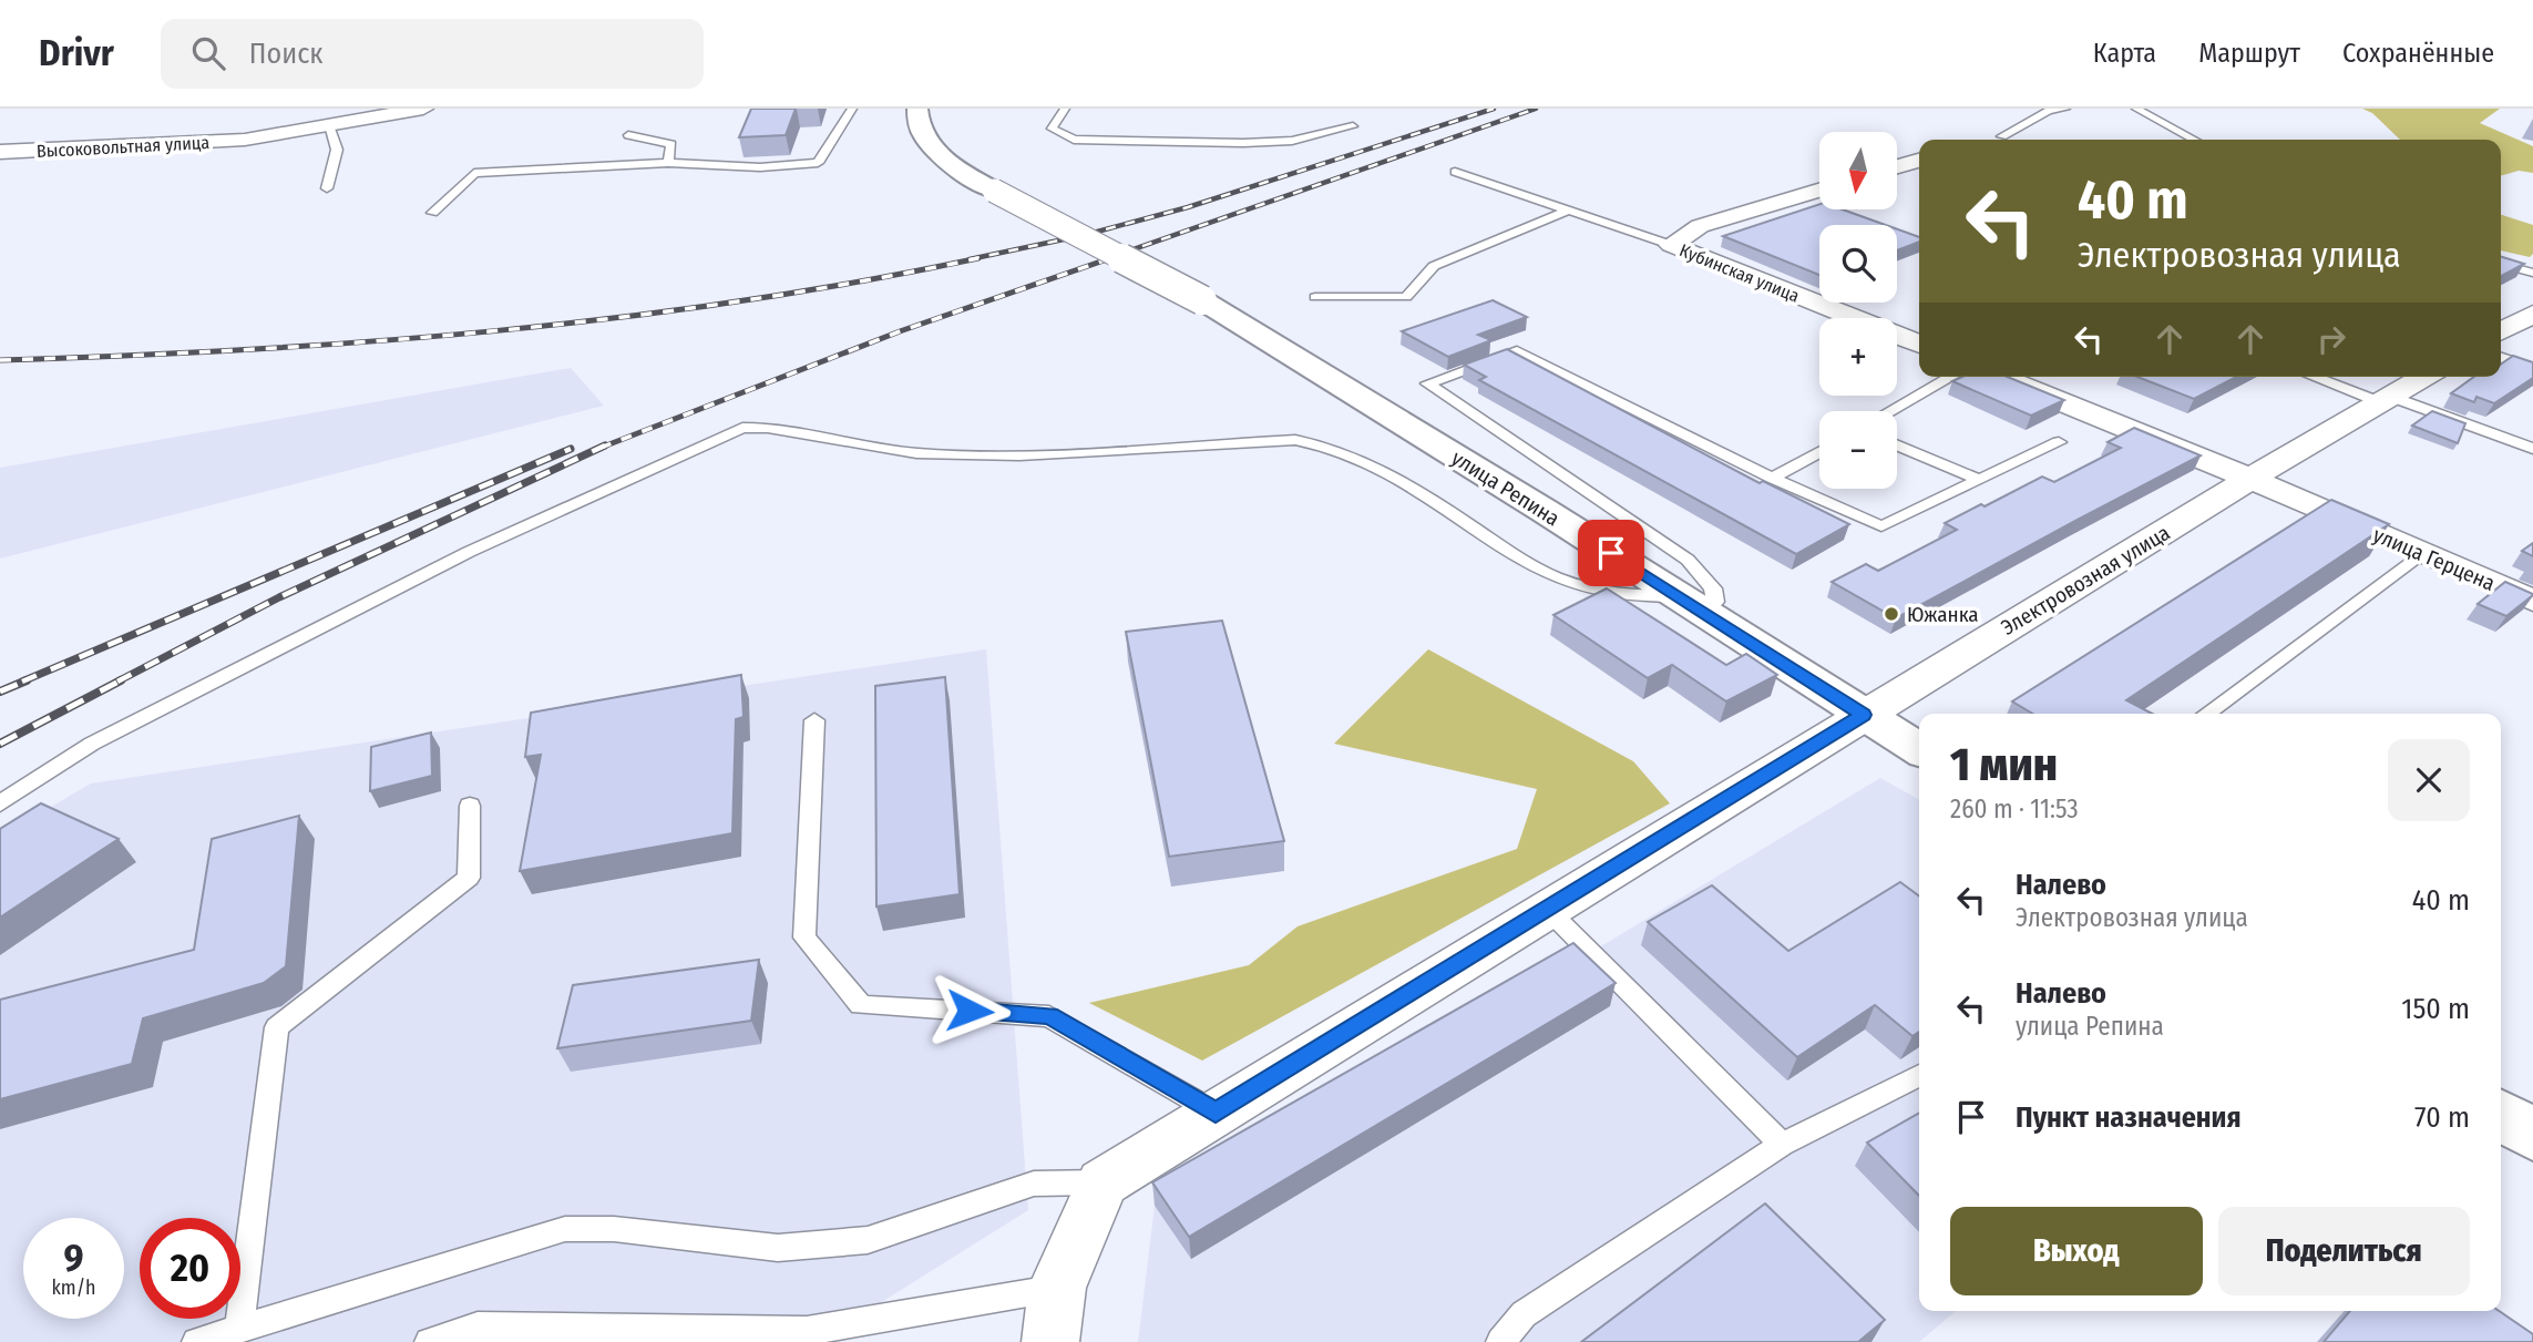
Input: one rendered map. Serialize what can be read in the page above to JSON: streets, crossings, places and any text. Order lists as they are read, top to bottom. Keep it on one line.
{"streets":{"main road":["улица Репина"],"street":["Высоковольтная улица","Кубинская улица","улица Герцена","Электровозная улица"]},"crossings":[["улица Репина","Электровозная улица"],["улица Герцена","Электровозная улица"]],"places":["Южанка"],"north":"bottom","page":{"header":"Drivr","search":"Поиск","nav":["Карта","Маршрут","Сохранённые"],"map_buttons":["+","−"],"turn":["40 m","Электровозная улица"],"heading":["1 мин","260 m · 11:53"],"list":[{"name":"Налево","note":"Электровозная улица","value":"40 m"},{"name":"Налево","note":"улица Репина","value":"150 m"},{"name":"Пункт назначения","value":"70 m"}],"buttons":["Выход","Поделиться"],"speed":"9 km/h","limit":"20"}}
